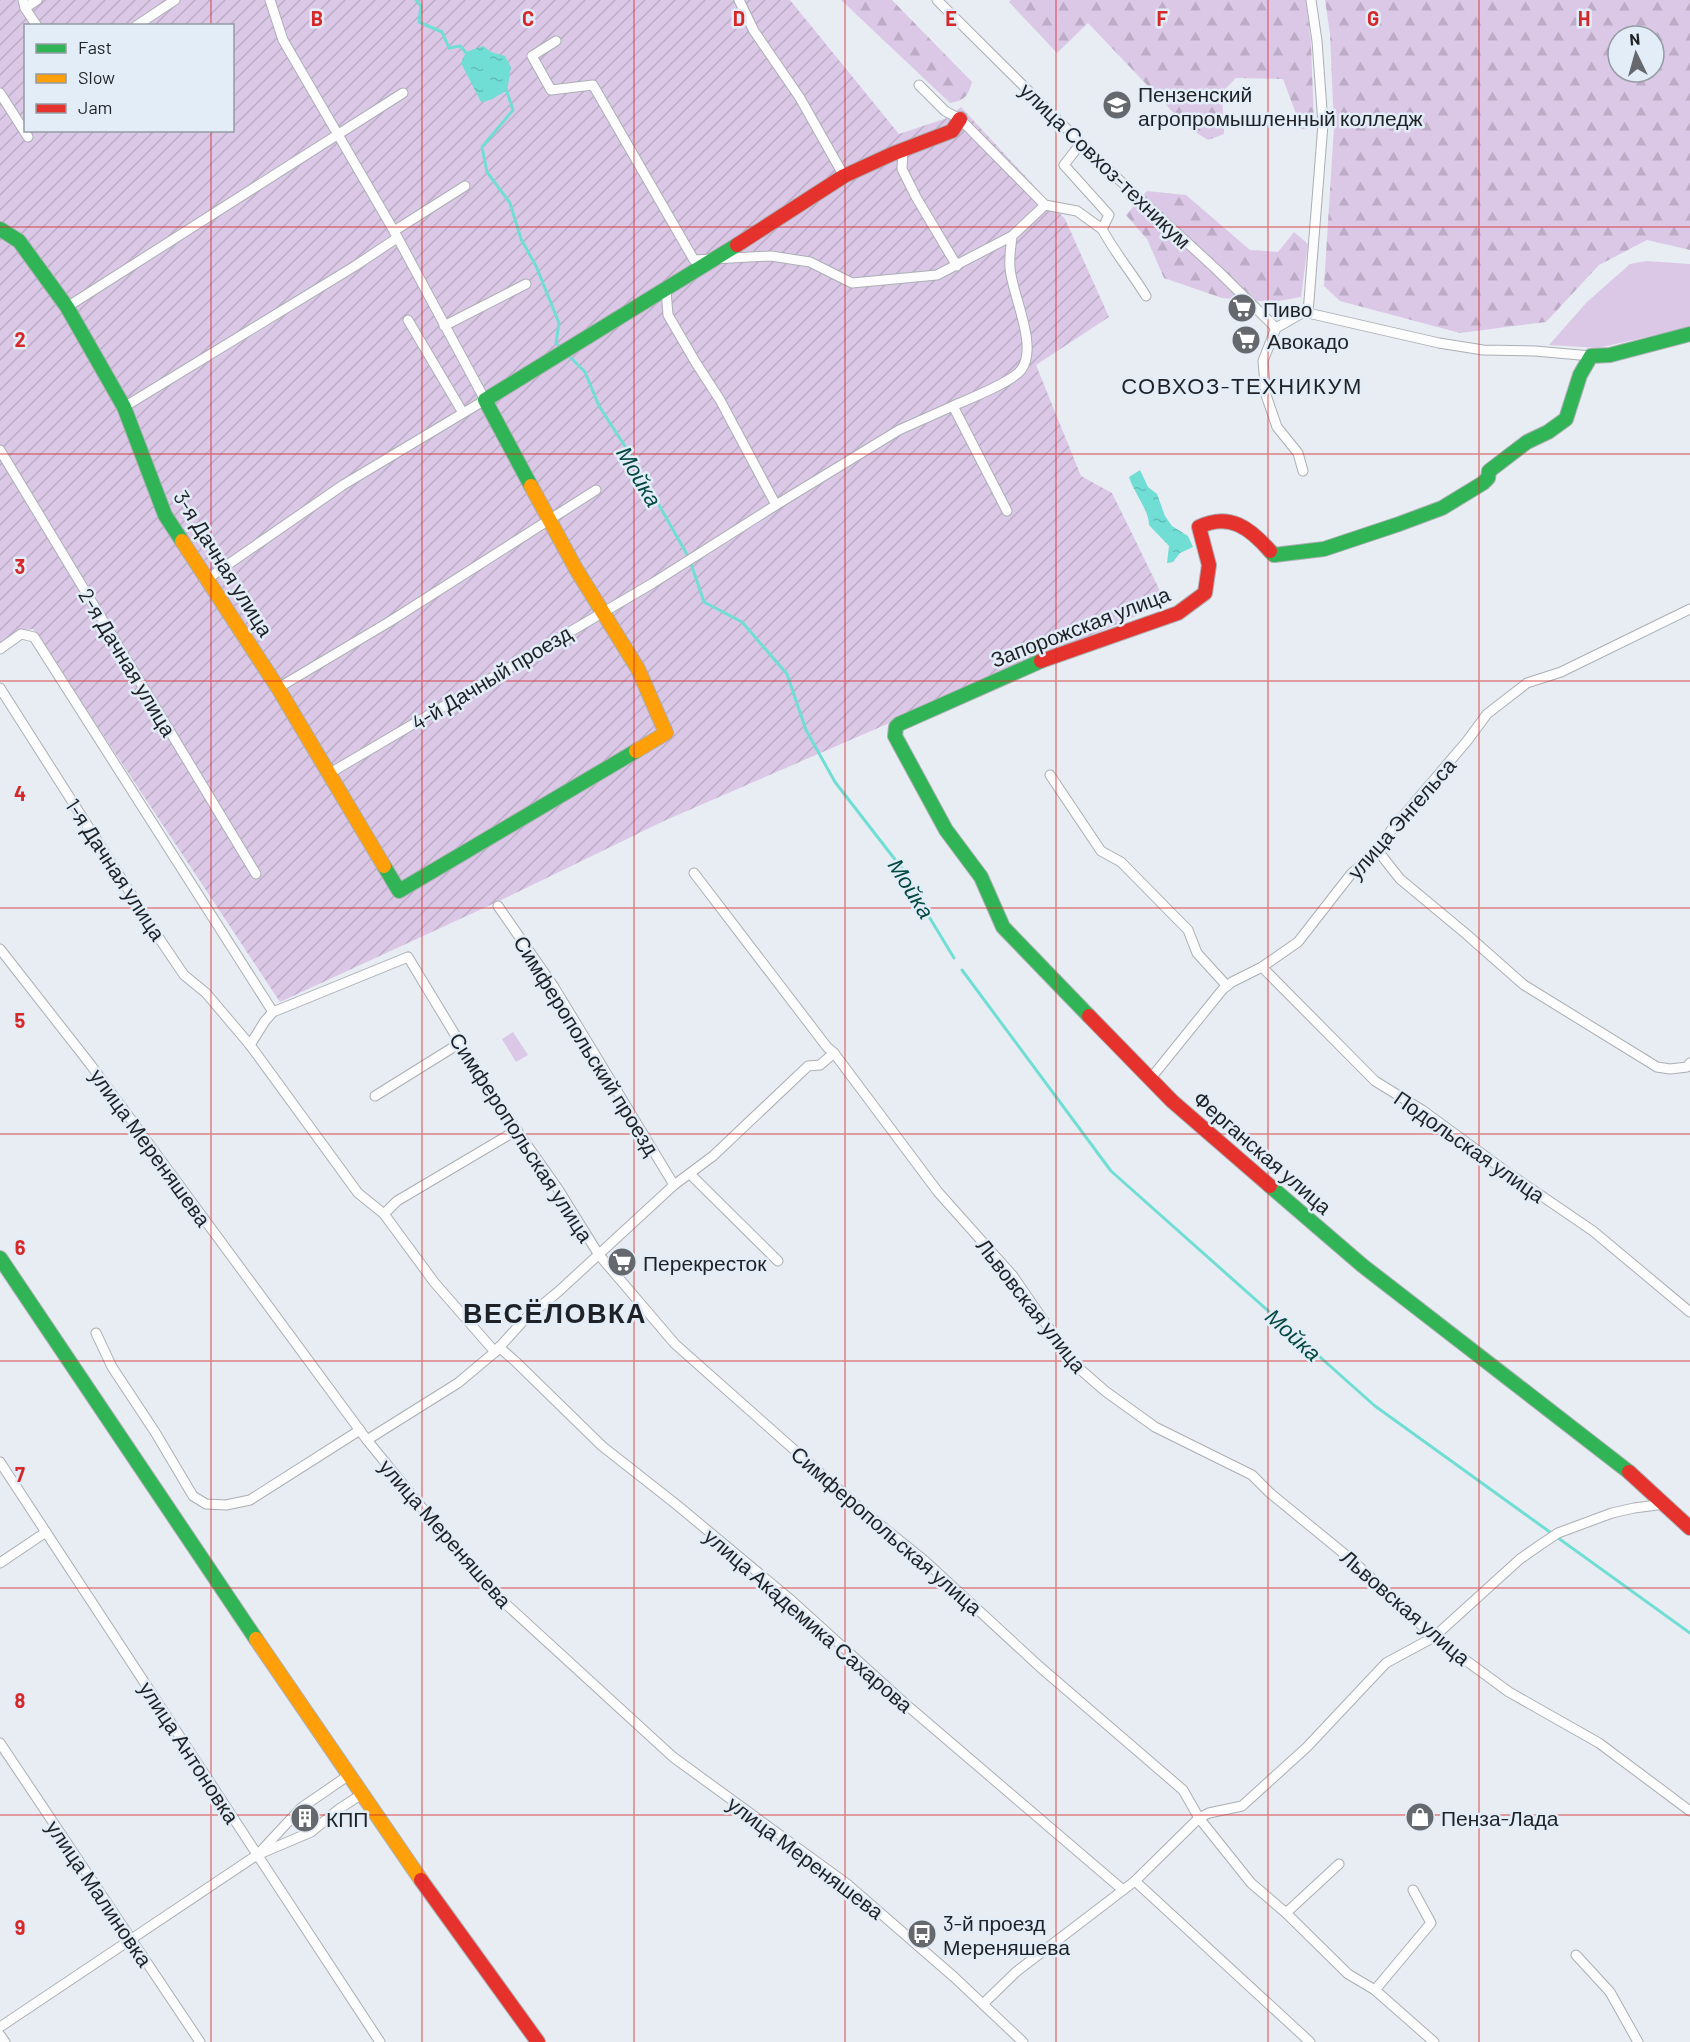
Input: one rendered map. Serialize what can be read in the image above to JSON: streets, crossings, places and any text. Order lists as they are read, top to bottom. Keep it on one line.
{"streets":{"street":["улица Совхоз-техникум","3-я Дачная улица","Запорожская улица","2-я Дачная улица","4-й Дачный проезд","улица Энгельса","1-я Дачная улица","Симферопольский проезд","Симферопольская улица","Подольская улица","улица Мереняшева","Ферганская улица","Львовская улица","улица Академика Сахарова","улица Антоновка","улица Малиновка"]},"crossings":[["3-я Дачная улица","4-й Дачный проезд"],["Запорожская улица","Ферганская улица"],["улица Энгельса","Подольская улица"],["улица Энгельса","Ферганская улица"],["1-я Дачная улица","улица Академика Сахарова"]],"districts":["СОВХОЗ-ТЕХНИКУМ","ВЕСЁЛОВКА"],"water":["Мойка"],"places":{"school or university":["Пензенский агропромышленный колледж"],"supermarket":["Пиво","Авокадо","Перекресток"],"shop":["Пенза-Лада"],"building":["КПП"],"bus stop":["3-й проезд Мереняшева"]},"legend":["Fast","Slow","Jam"],"north":"top","grid":{"columns":["B","C","D","E","F","G","H"],"rows":["2","3","4","5","6","7","8","9"]}}
